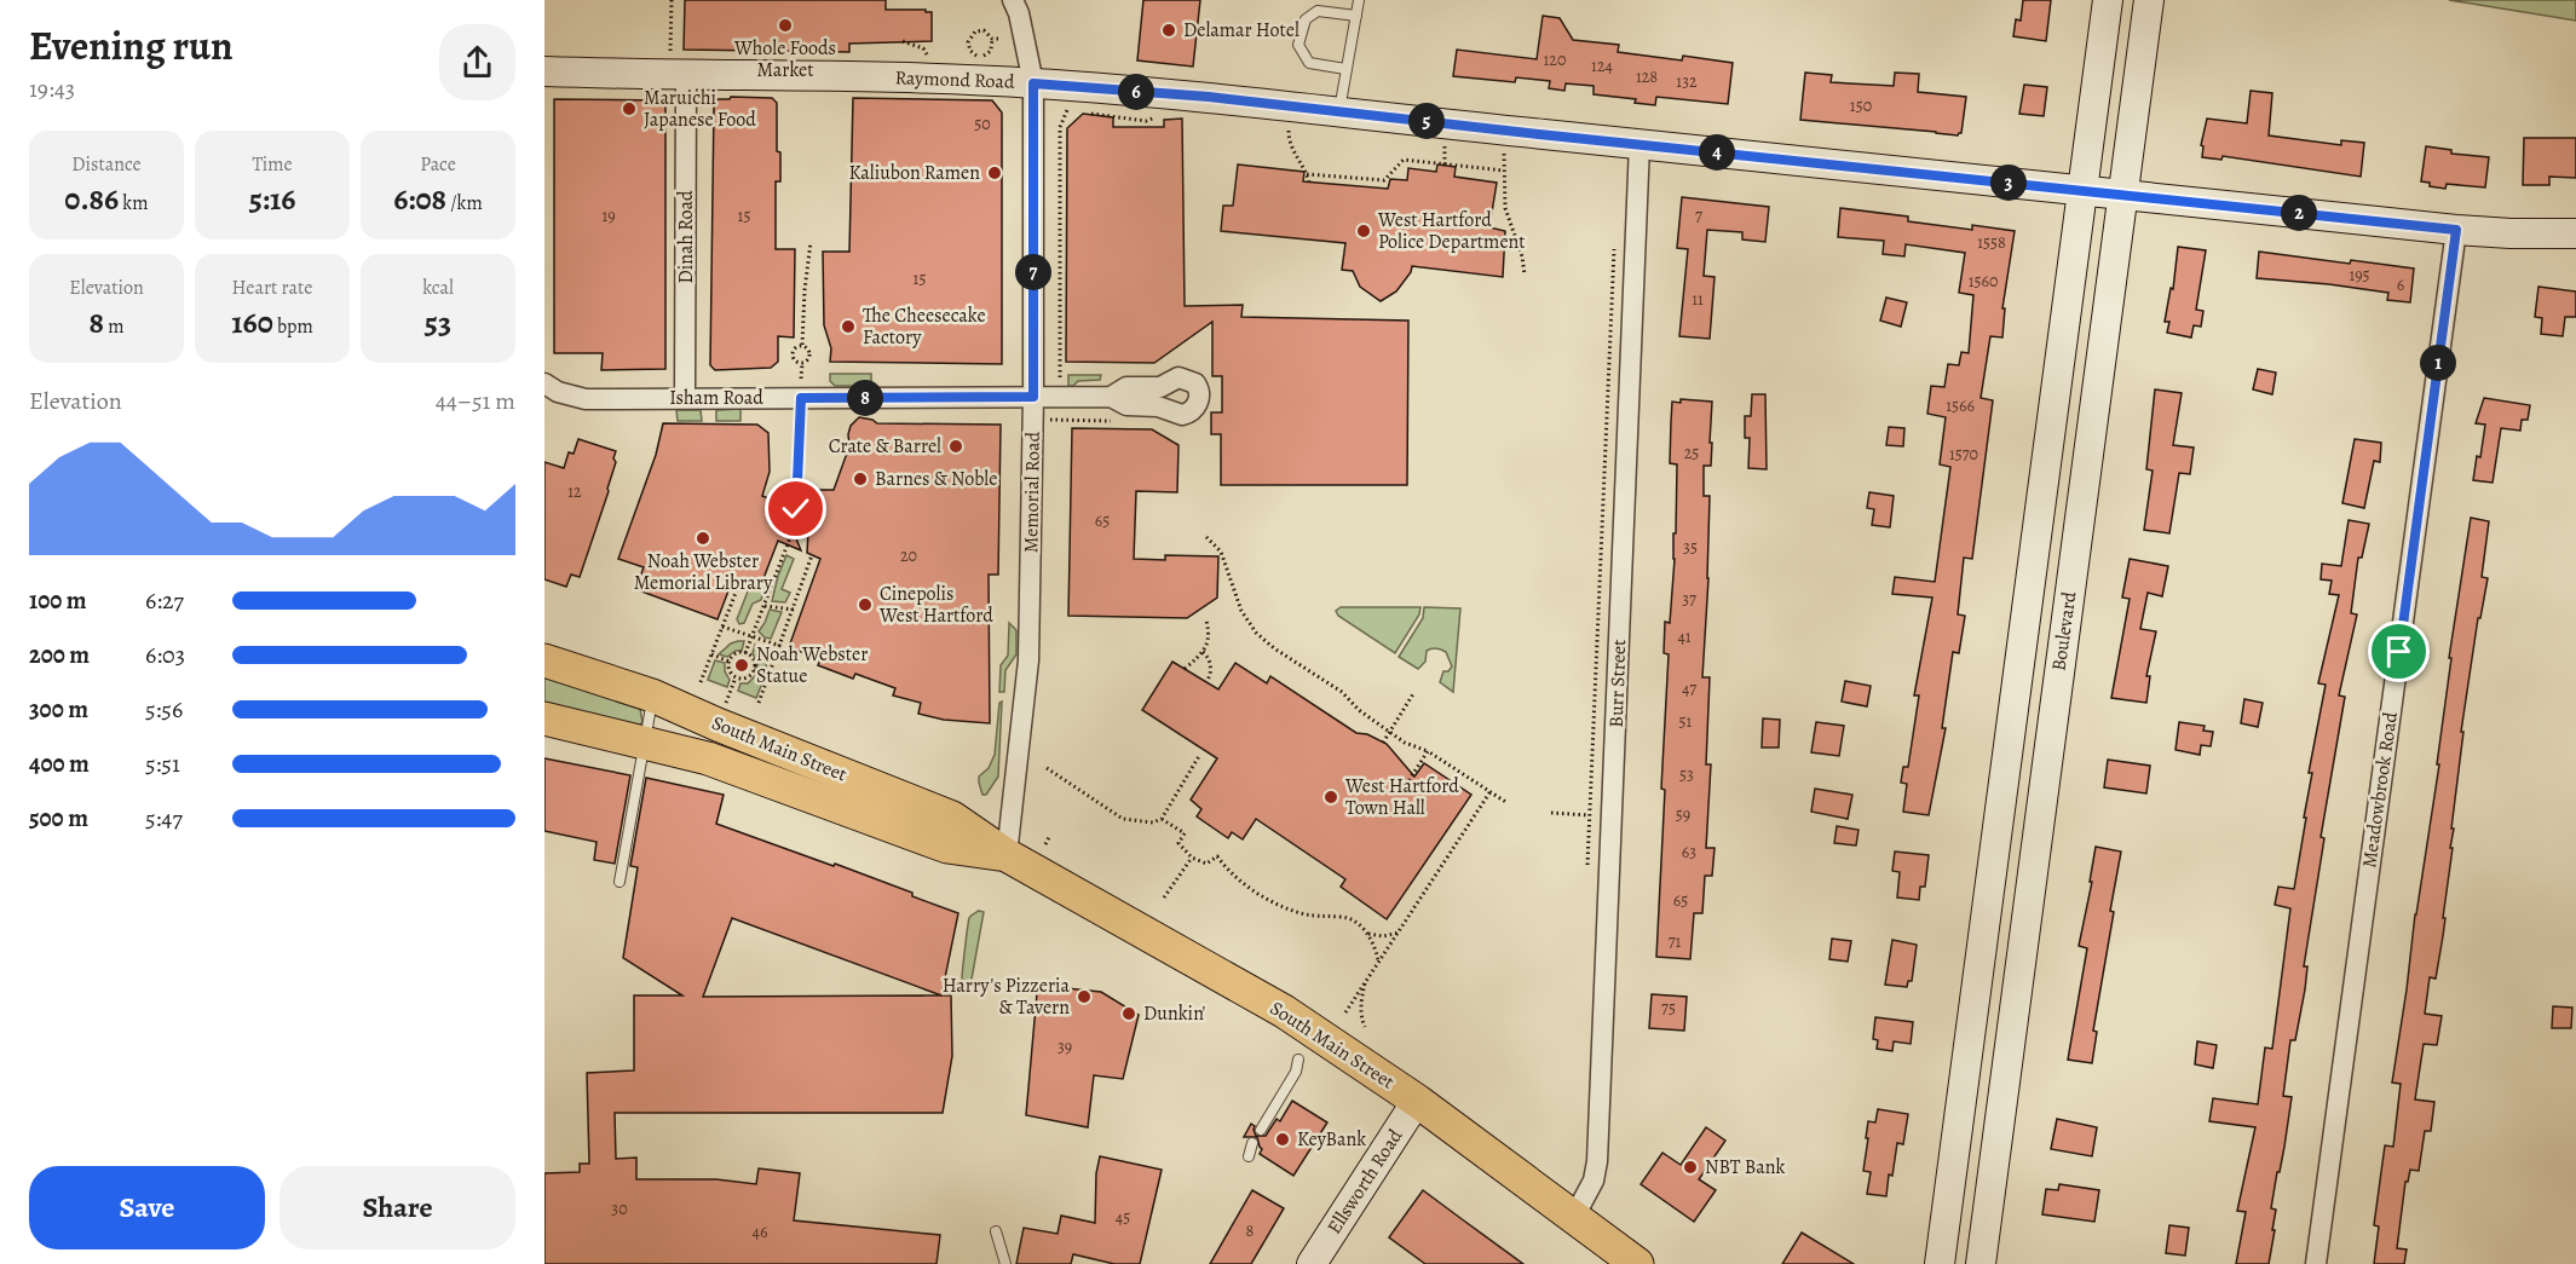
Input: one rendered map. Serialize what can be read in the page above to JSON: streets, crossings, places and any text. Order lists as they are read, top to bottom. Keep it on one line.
{"streets":{"main road":["Raymond Road","Boulevard","South Main Street","Ellsworth Road"],"street":["Dinah Road","Isham Road","Memorial Road","Burr Street","Meadowbrook Road"]},"crossings":[["Raymond Road","Dinah Road"],["Raymond Road","Memorial Road"],["Raymond Road","Boulevard"],["Raymond Road","Burr Street"],["Raymond Road","Meadowbrook Road"],["Dinah Road","Isham Road"],["Isham Road","Memorial Road"],["Memorial Road","South Main Street"],["Burr Street","South Main Street"],["South Main Street","Ellsworth Road"]],"places":["Whole Foods Market","Delamar Hotel","Maruichi Japanese Food","Kaliubon Ramen","West Hartford Police Department","The Cheesecake Factory","Crate & Barrel","Barnes & Noble","Noah Webster Memorial Library","Cinepolis West Hartford","Noah Webster Statue","West Hartford Town Hall","Harry's Pizzeria & Tavern","Dunkin'","KeyBank","NBT Bank"],"house_numbers":["120","124","128","132","150","50","19","15","7","1558","195","15","1560","6","11","1566","25","1570","12","65","35","20","37","41","47","51","53","59","63","65","71","75","39","30","45","8","46"],"page":{"heading":["Evening run","19:43"],"pins":["6","5","4","3","2","7","1","8"],"stats":[["Distance","0.86 km"],["Time","5:16"],["Pace","6:08 /km"],["Elevation","8 m"],["Heart rate","160 bpm"],["kcal","53"]],"chart":["Elevation","44–51 m"],"list":[{"name":"100 m","note":"6:27"},{"name":"200 m","note":"6:03"},{"name":"300 m","note":"5:56"},{"name":"400 m","note":"5:51"},{"name":"500 m","note":"5:47"}],"buttons":["Save","Share"]}}
